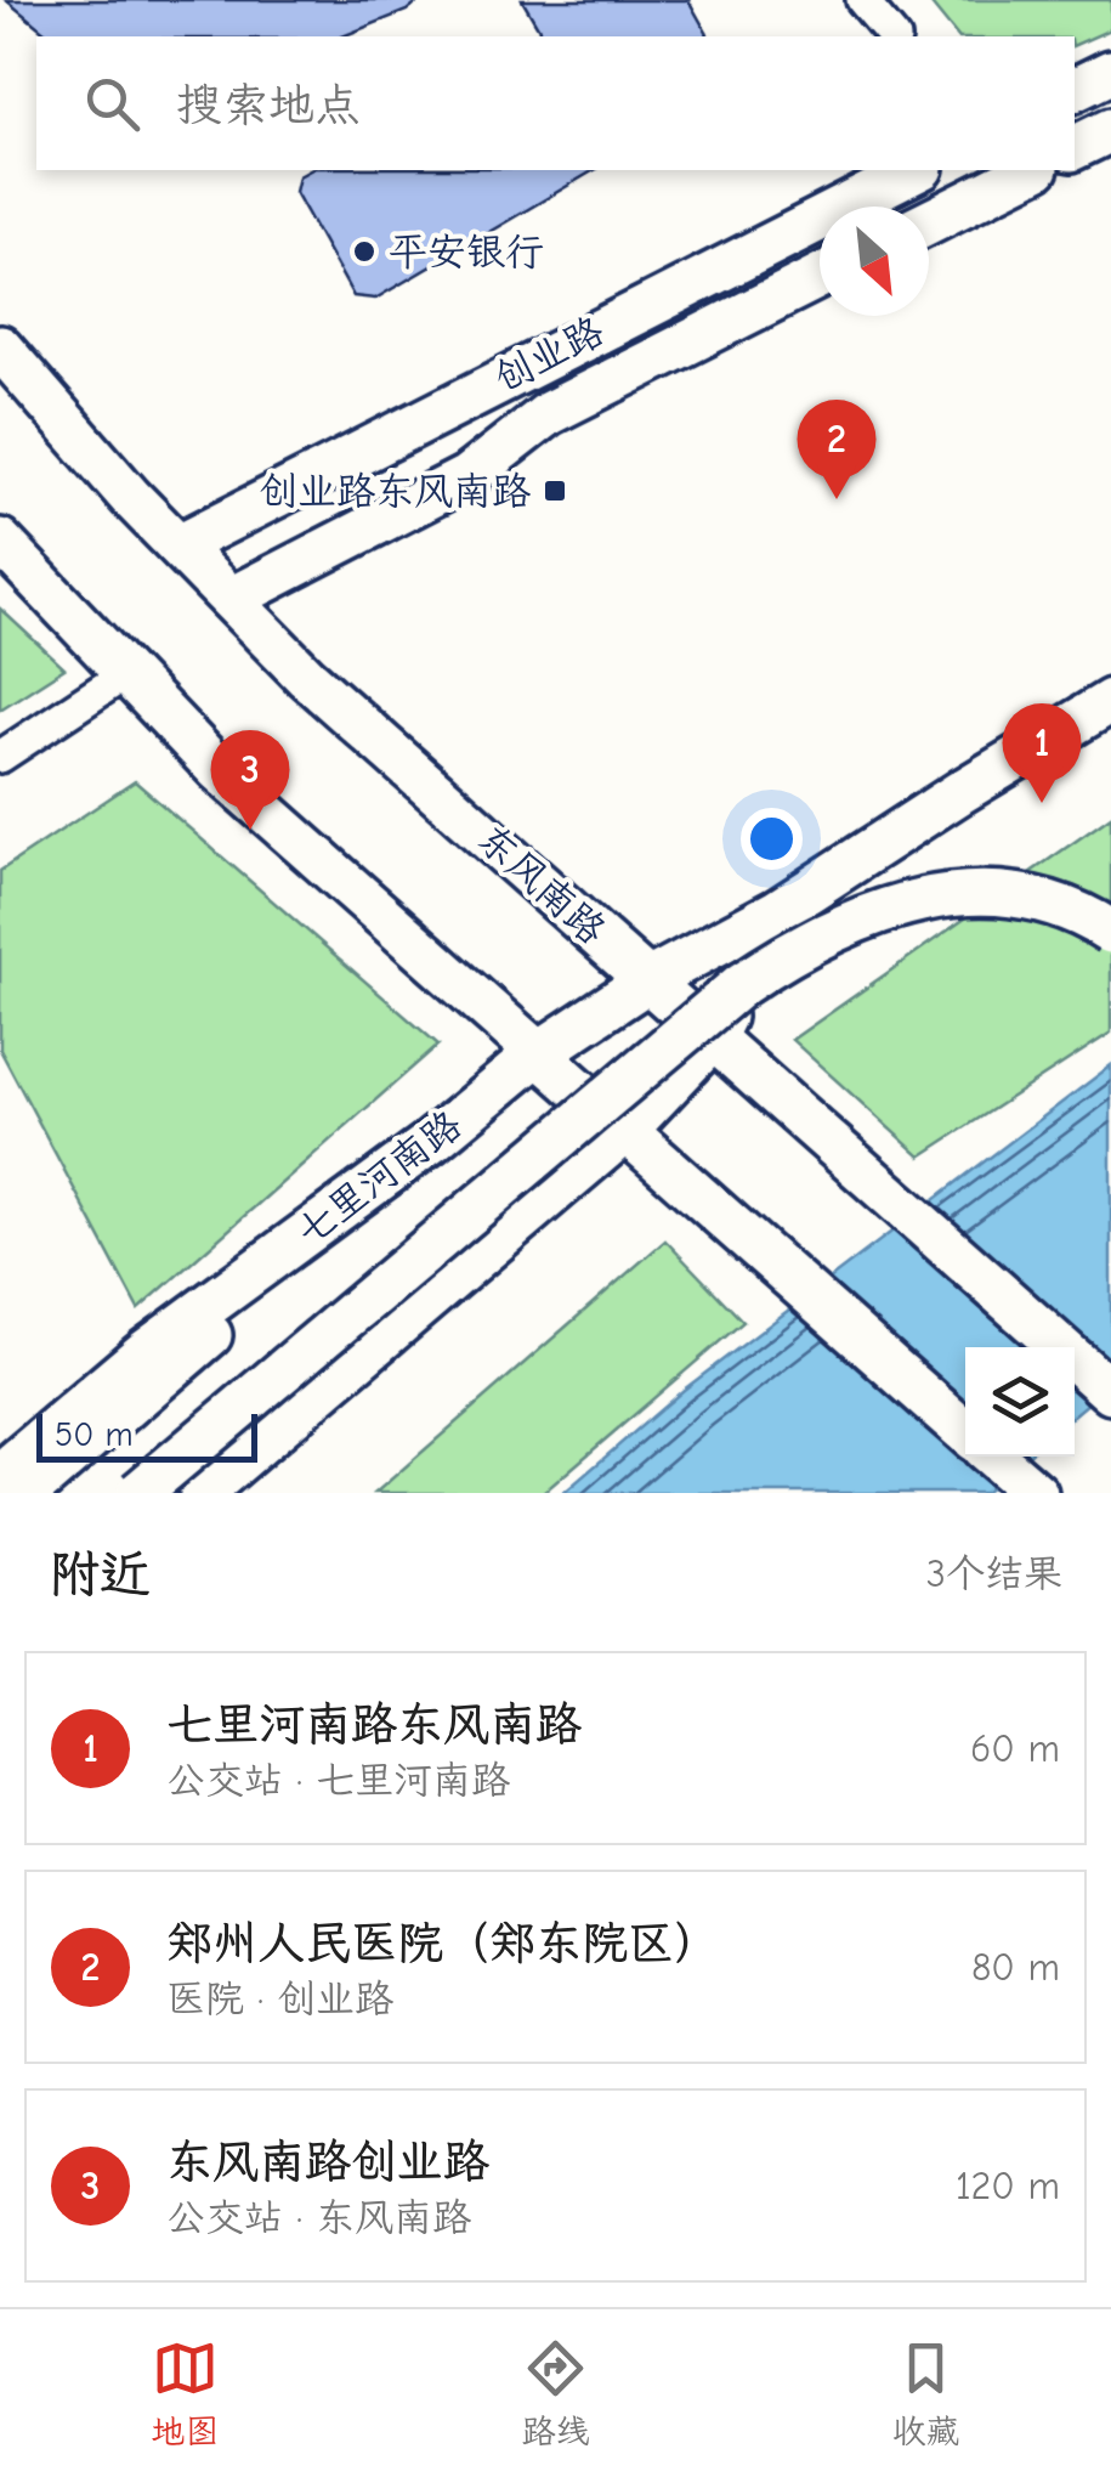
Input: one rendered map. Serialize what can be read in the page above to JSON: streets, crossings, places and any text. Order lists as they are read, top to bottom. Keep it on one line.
{"streets":{"street":["创业路","东风南路","七里河南路"]},"crossings":[["创业路","东风南路"],["东风南路","七里河南路"]],"places":{"other":["平安银行"],"transit":["创业路东风南路"]},"scale_bar":"50 m","north":"bottom right","page":{"search":"搜索地点","pins":["2","1","3"],"scale":"50 m","heading":["附近","3个结果"],"list":[{"mark":"1","name":"七里河南路东风南路","note":"公交站 · 七里河南路","value":"60 m"},{"mark":"2","name":"郑州人民医院（郑东院区）","note":"医院 · 创业路","value":"80 m"},{"mark":"3","name":"东风南路创业路","note":"公交站 · 东风南路","value":"120 m"}],"nav":["地图","路线","收藏"]}}
